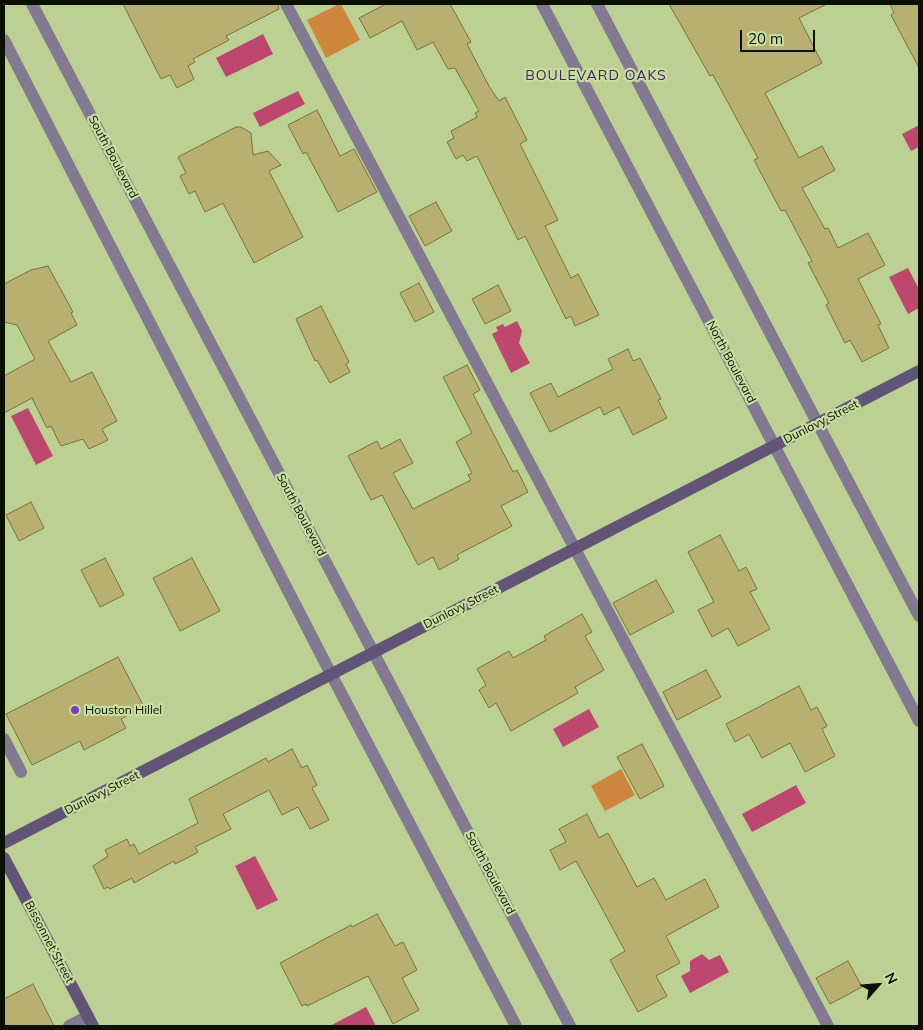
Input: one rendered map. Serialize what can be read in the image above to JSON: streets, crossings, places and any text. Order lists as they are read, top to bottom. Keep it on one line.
{"streets":{"street":["South Boulevard","North Boulevard","Dunlavy Street","Bissonnet Street"]},"crossings":[["South Boulevard","Dunlavy Street"],["North Boulevard","Dunlavy Street"]],"districts":["BOULEVARD OAKS"],"places":["Houston Hillel"],"scale_bar":"20 m","north":"top right"}
